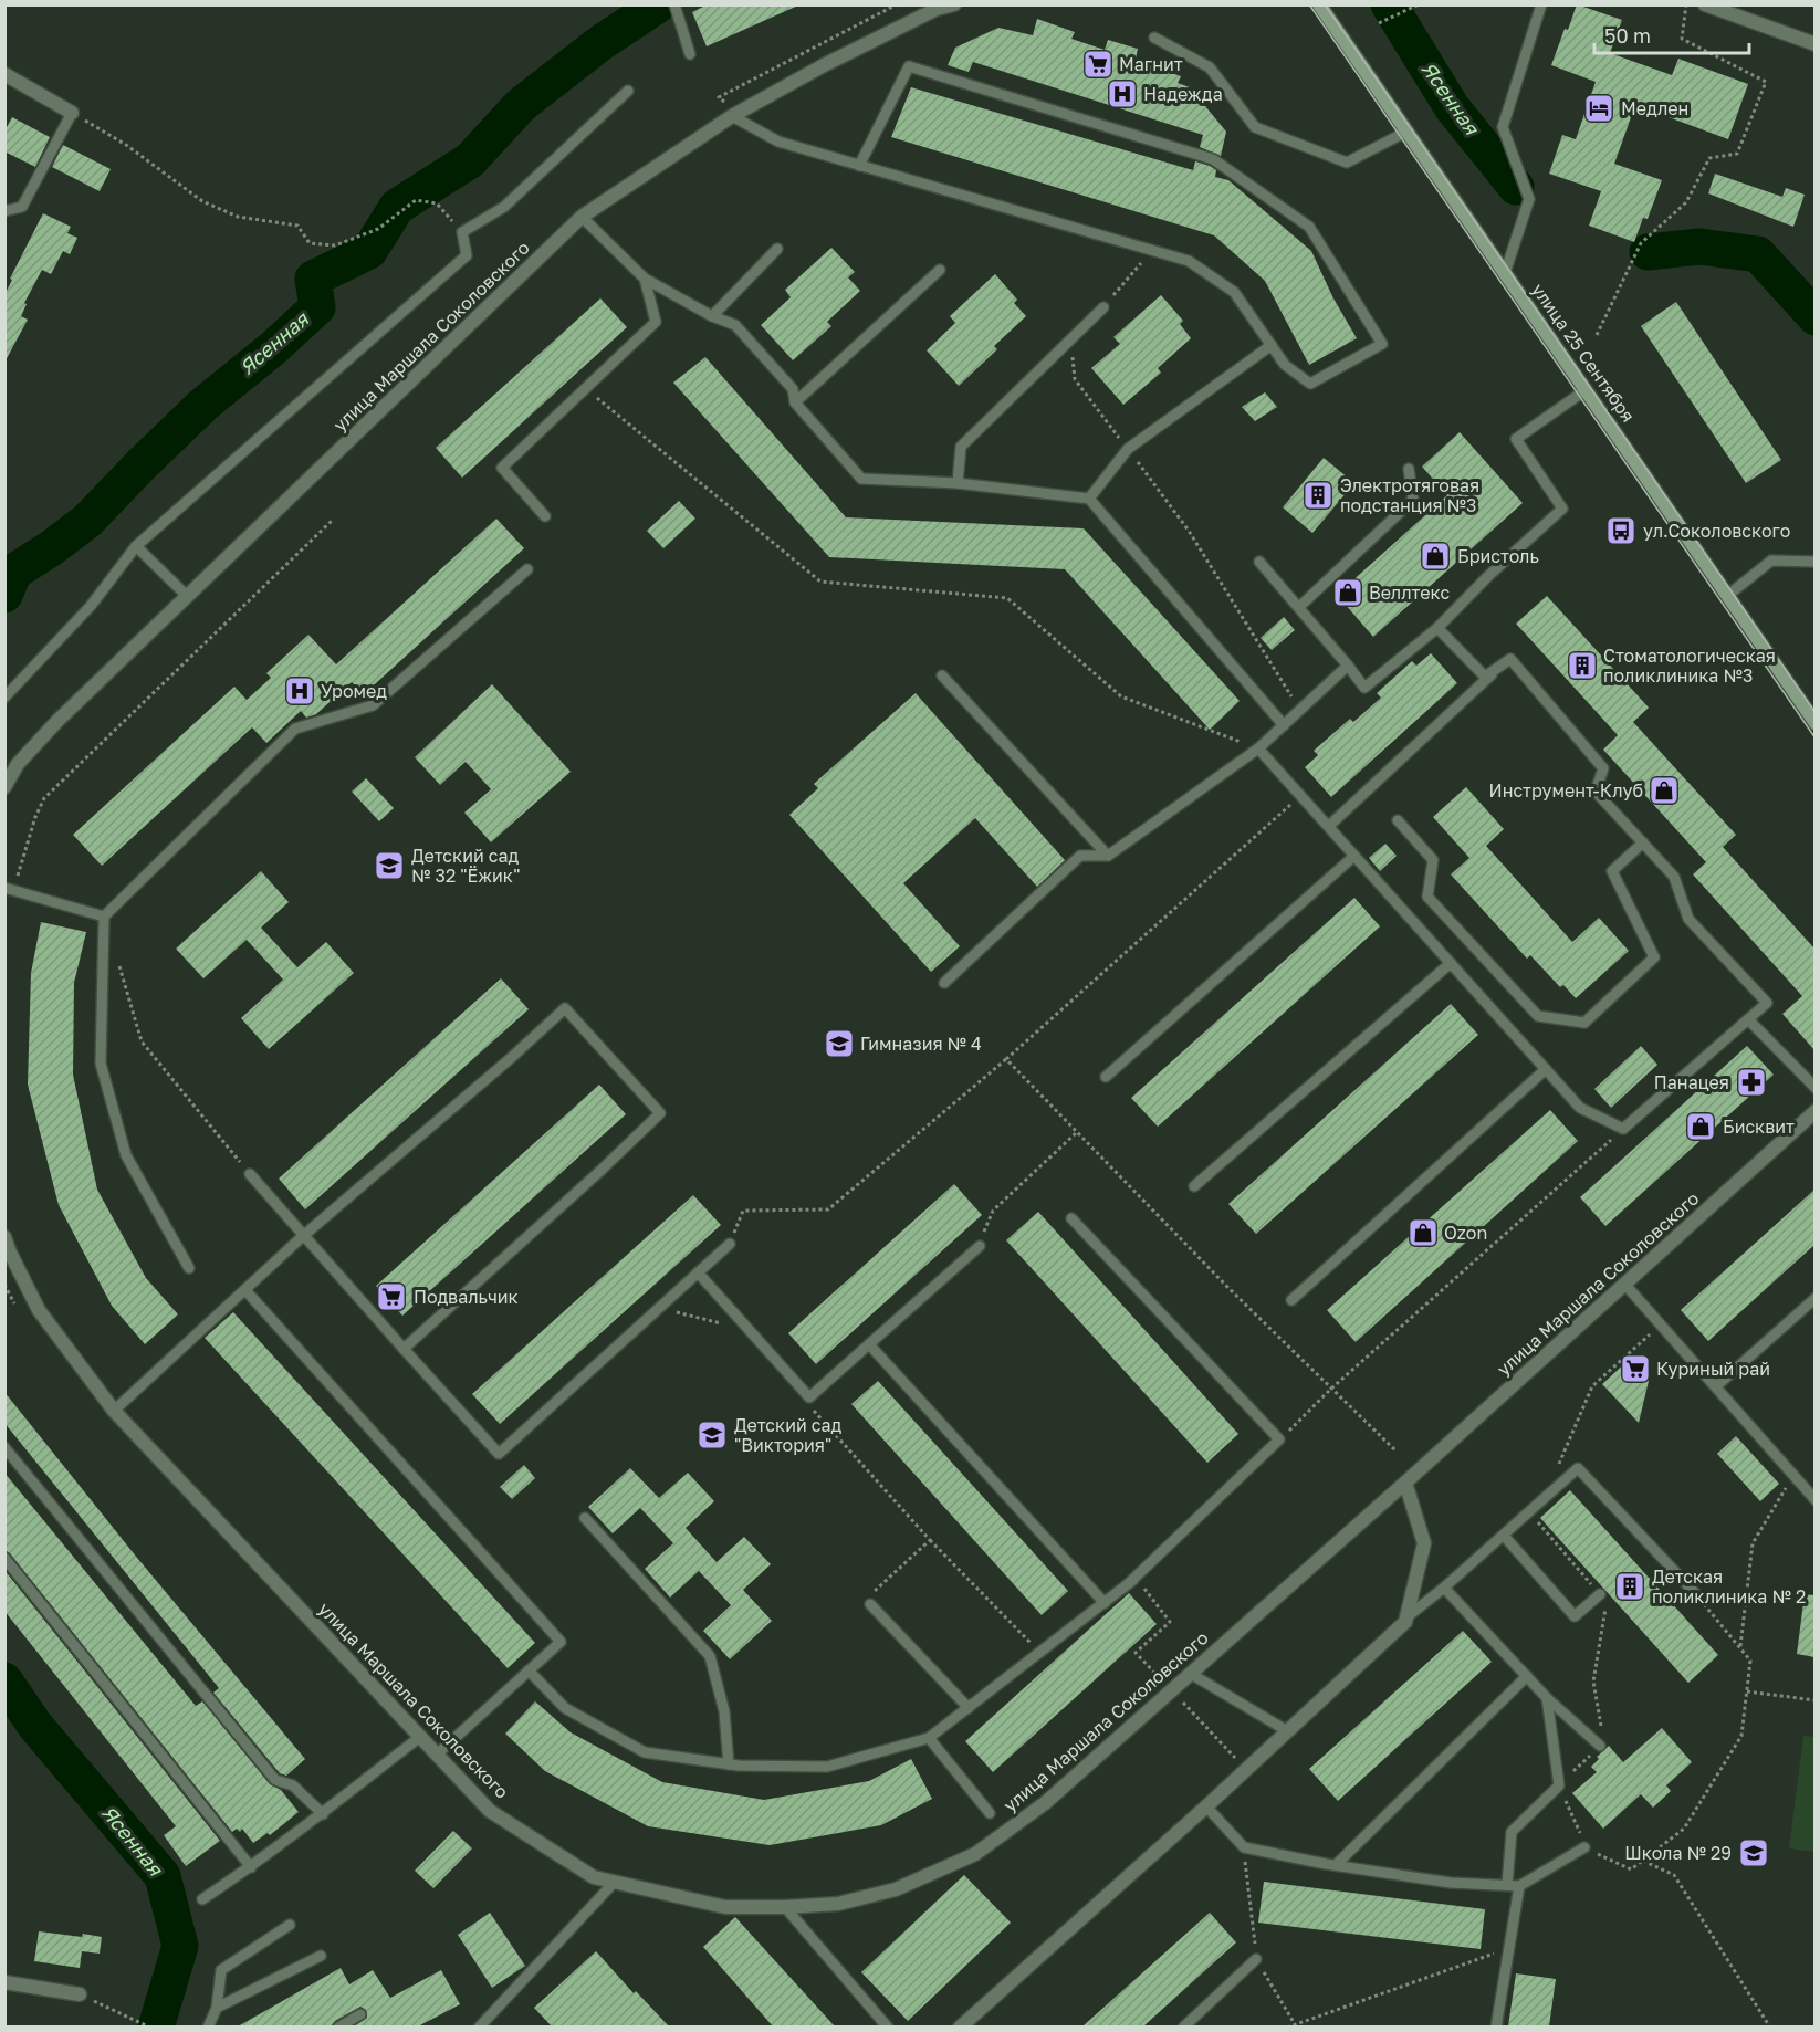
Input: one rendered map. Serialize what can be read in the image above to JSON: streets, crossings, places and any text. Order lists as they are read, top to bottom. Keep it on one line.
{"streets":{"main road":["улица 25 Сентября"],"street":["улица Маршала Соколовского"]},"water":["Ясенная"],"places":{"supermarket":["Магнит","Подвальчик","Куриный рай"],"hospital":["Надежда","Уромед"],"hotel":["Медлен"],"building":["Электротяговая подстанция №3","Стоматологическая поликлиника №3","Детская поликлиника № 2"],"bus stop":["ул.Соколовского"],"shop":["Бристоль","Веллтекс","Инструмент-Клуб","Бисквит","Ozon"],"school or university":["Детский сад № 32 \"Ёжик\"","Гимназия № 4","Детский сад \"Виктория\"","Школа № 29"],"pharmacy":["Панацея"]},"scale_bar":"50 m"}
